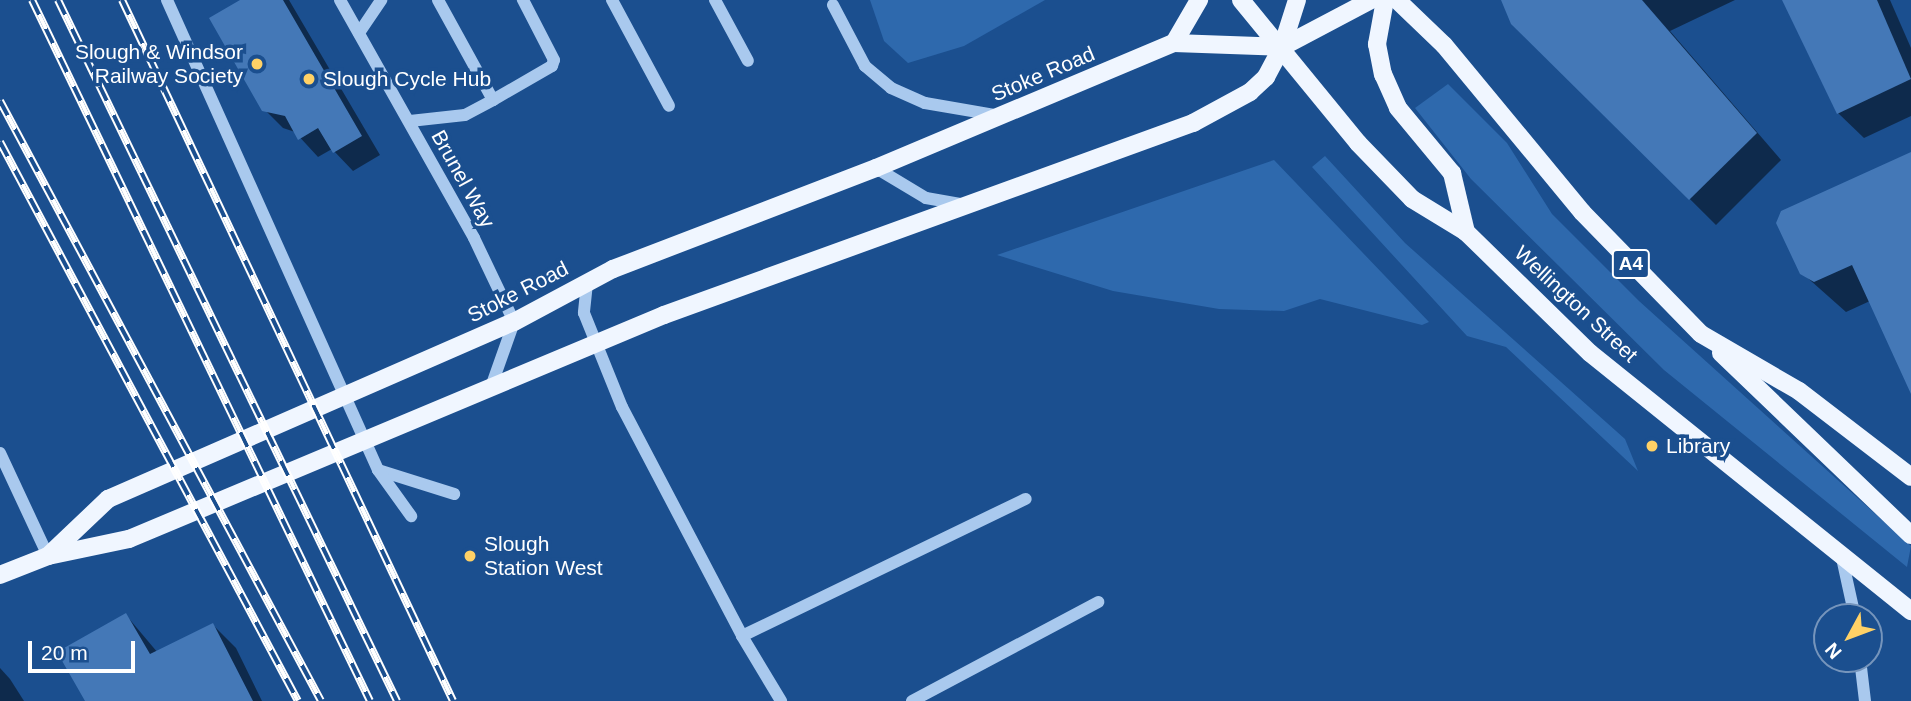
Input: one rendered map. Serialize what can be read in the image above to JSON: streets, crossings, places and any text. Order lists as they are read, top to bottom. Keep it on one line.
{"streets":{"main road":["Stoke Road","A4","Wellington Street"],"street":["Brunel Way"]},"crossings":[["Stoke Road","Brunel Way"],["Stoke Road","Wellington Street"]],"places":["Slough & Windsor Railway Society","Slough Cycle Hub","Library","Slough Station West"],"scale_bar":"20 m","north":"bottom left"}
